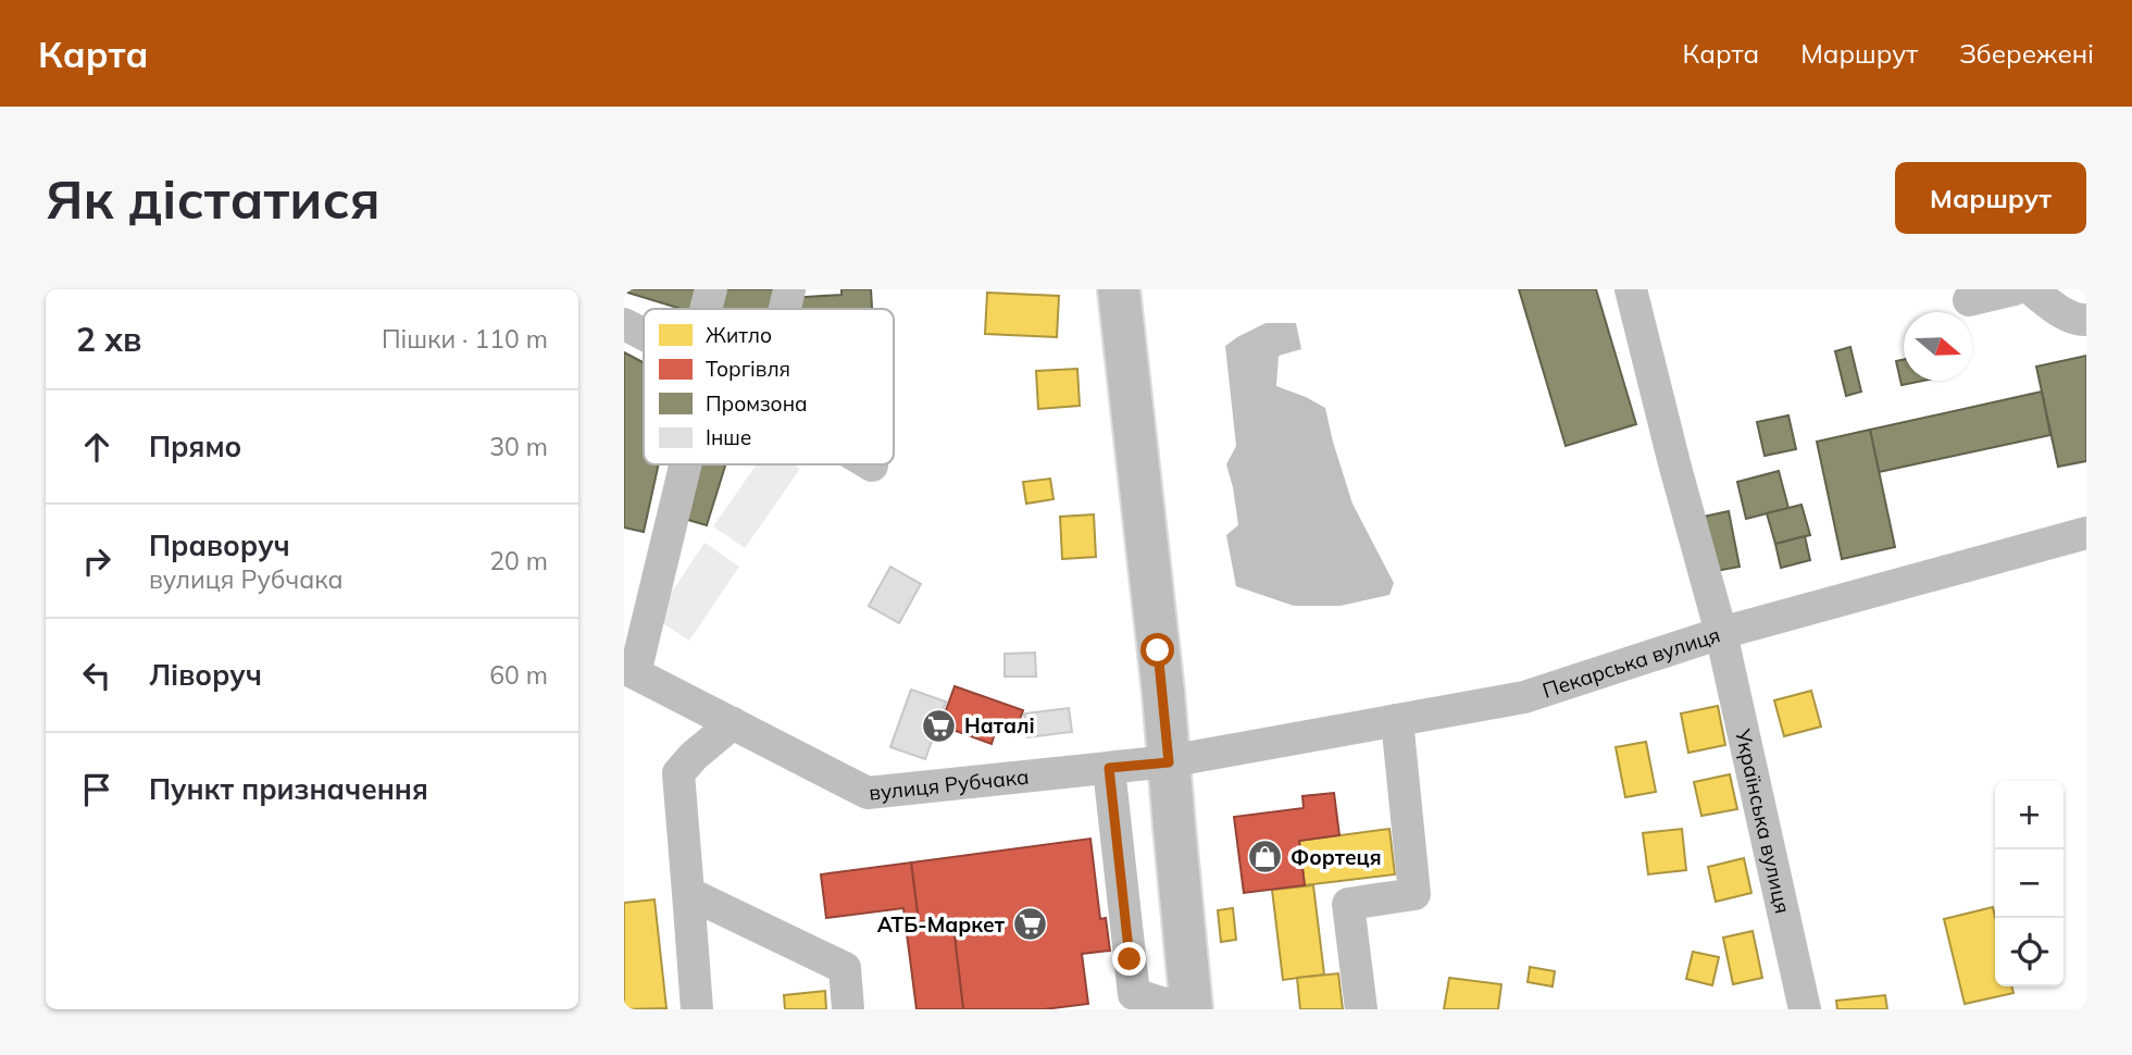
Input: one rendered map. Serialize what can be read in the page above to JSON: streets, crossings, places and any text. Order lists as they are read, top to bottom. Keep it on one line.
{"streets":{"street":["Пекарська вулиця","вулиця Рубчака","Українська вулиця"]},"crossings":[["Пекарська вулиця","вулиця Рубчака"],["Пекарська вулиця","Українська вулиця"]],"places":{"supermarket":["Наталі","АТБ-Маркет"],"shop":["Фортеця"]},"legend":["Житло","Торгівля","Промзона","Інше"],"north":"right","page":{"header":"Карта","nav":["Карта","Маршрут","Збережені"],"buttons":"Маршрут","title":"Як дістатися","heading":["2 хв","Пішки · 110 m"],"list":[["Прямо","30 m"],["Праворуч","вулиця Рубчака","20 m"],["Ліворуч","60 m"],"Пункт призначення"],"map_buttons":["+","−"]}}
